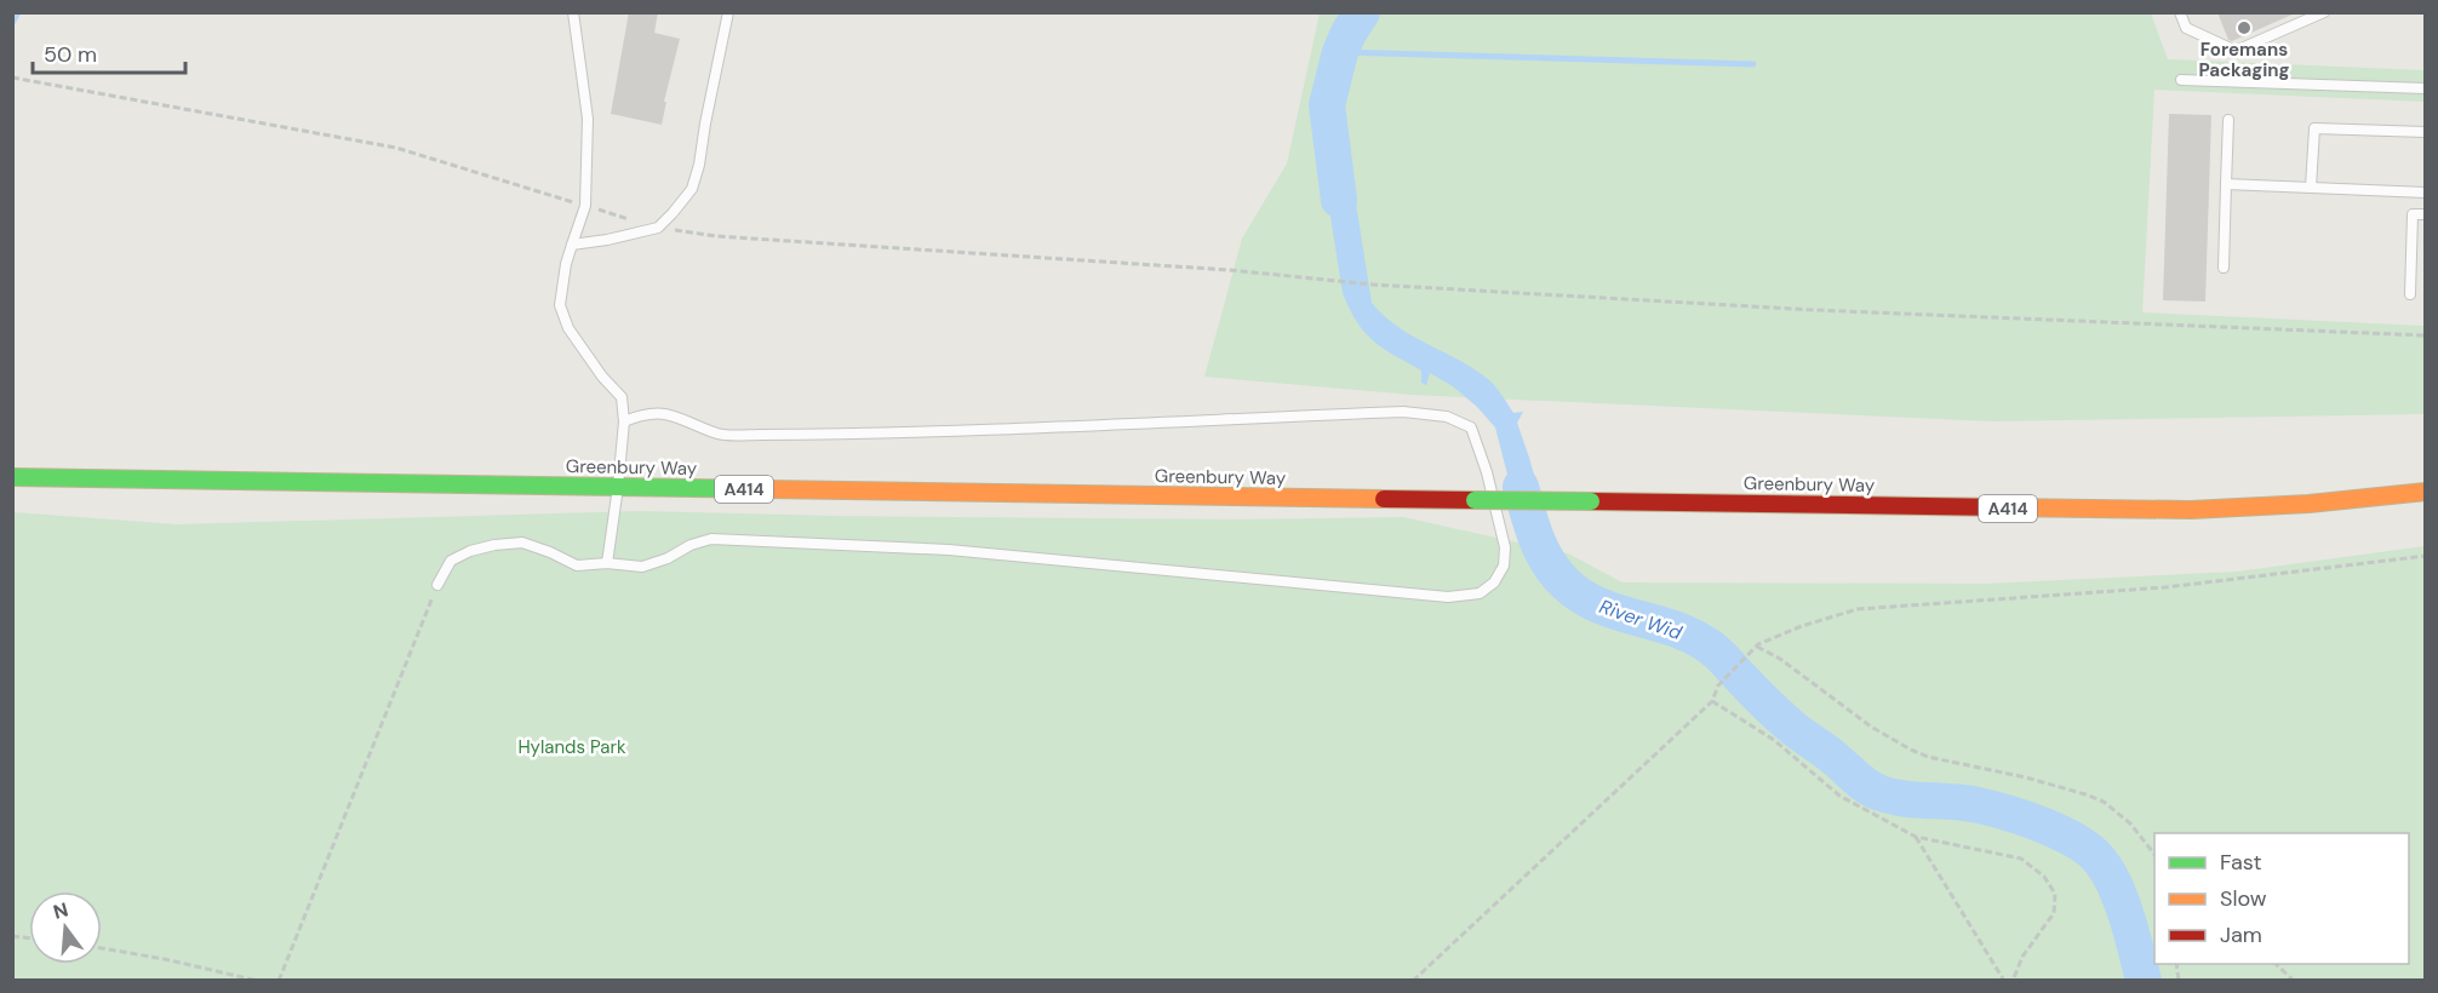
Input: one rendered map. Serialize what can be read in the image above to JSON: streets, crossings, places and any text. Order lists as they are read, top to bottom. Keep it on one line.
{"streets":{"highway":["Greenbury Way","A414"]},"water":["River Wid"],"parks":["Hylands Park"],"places":["Foremans Packaging"],"legend":["Fast","Slow","Jam"],"scale_bar":"50 m","north":"top"}
